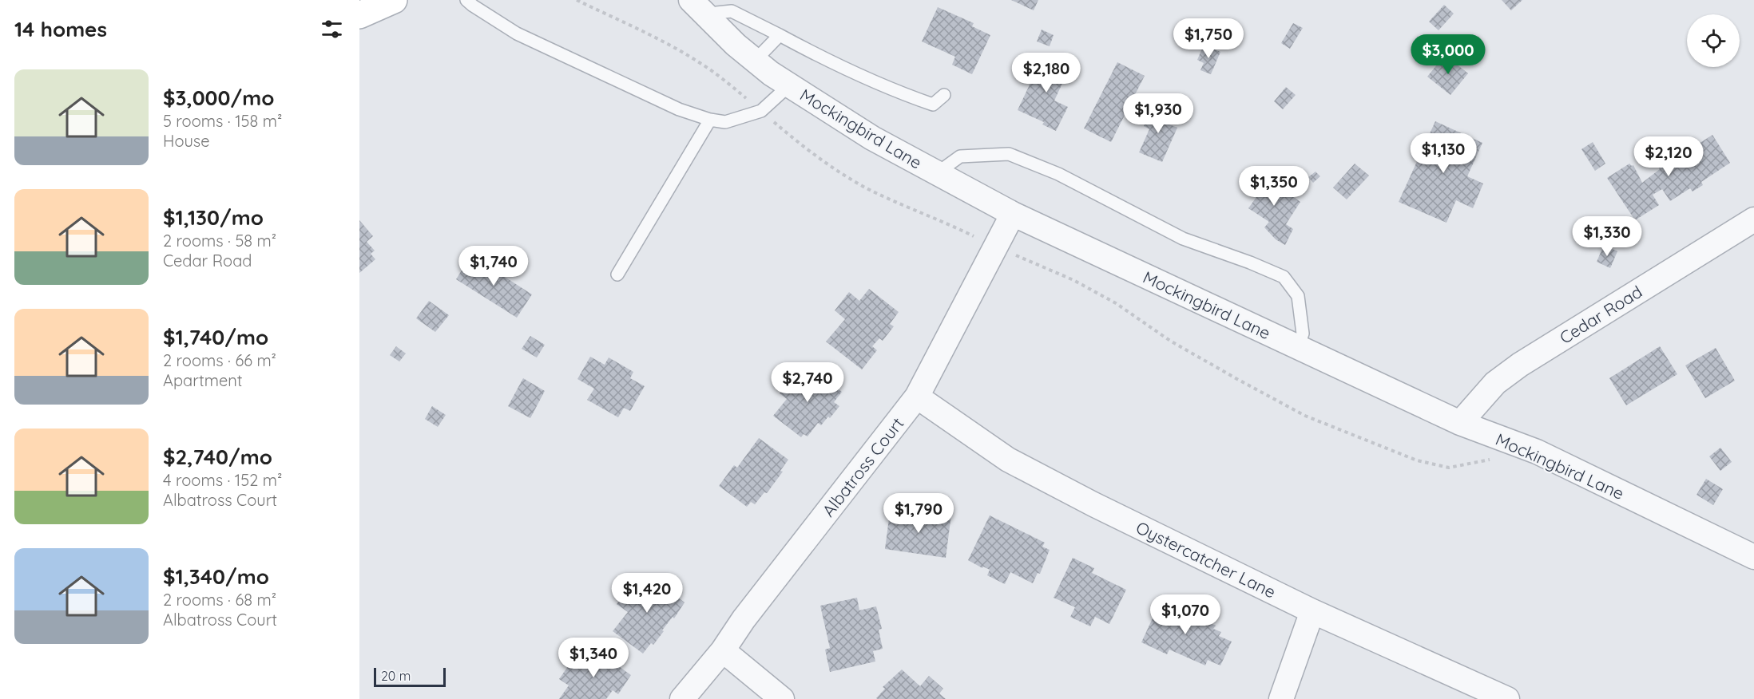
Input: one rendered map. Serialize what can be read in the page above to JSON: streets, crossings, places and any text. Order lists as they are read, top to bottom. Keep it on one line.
{"streets":{"street":["Mockingbird Lane","Cedar Road","Albatross Court","Oystercatcher Lane"]},"crossings":[["Mockingbird Lane","Cedar Road"],["Mockingbird Lane","Albatross Court"],["Albatross Court","Oystercatcher Lane"]],"scale_bar":"20 m","page":{"heading":"14 homes","price":["$1,750","$3,000","$2,180","$1,930","$1,130","$2,120","$1,350","$1,330","$1,740","$2,740","$1,790","$1,420","$1,070","$1,340"],"list":[{"name":"$3,000/mo","note":"5 rooms · 158 m² · House"},{"name":"$1,130/mo","note":"2 rooms · 58 m² · Cedar Road"},{"name":"$1,740/mo","note":"2 rooms · 66 m² · Apartment"},{"name":"$2,740/mo","note":"4 rooms · 152 m² · Albatross Court"},{"name":"$1,340/mo","note":"2 rooms · 68 m² · Albatross Court"}],"scale":"20 m"}}
